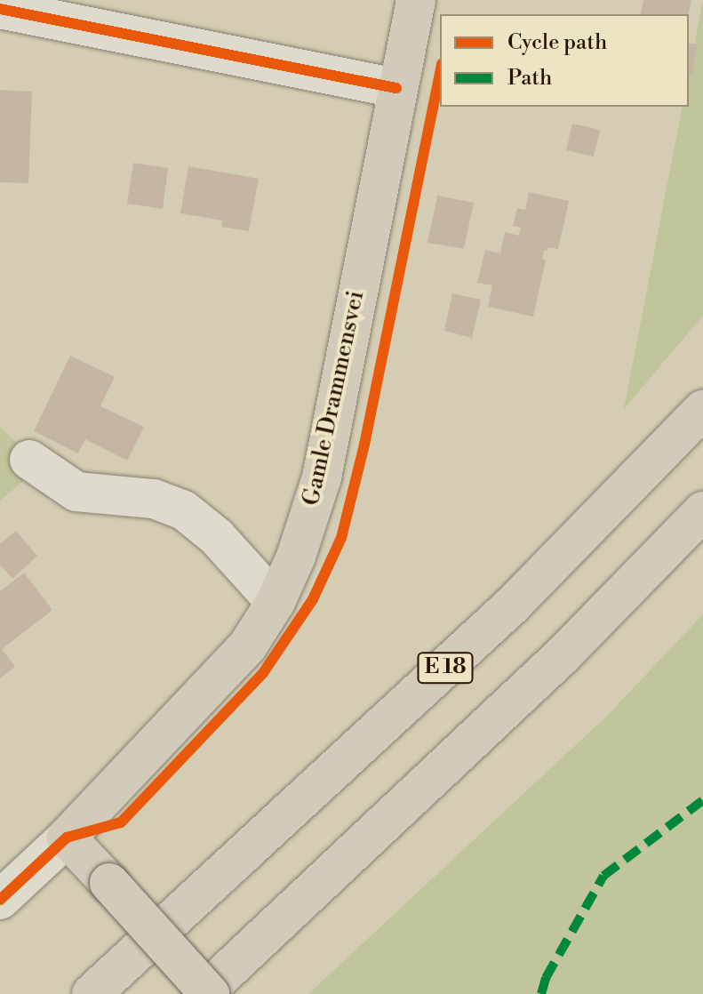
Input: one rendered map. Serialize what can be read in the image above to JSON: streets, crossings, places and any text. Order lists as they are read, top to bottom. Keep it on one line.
{"streets":{"main road":["Gamle Drammensvei","E 18"]},"legend":["Cycle path","Path"]}
